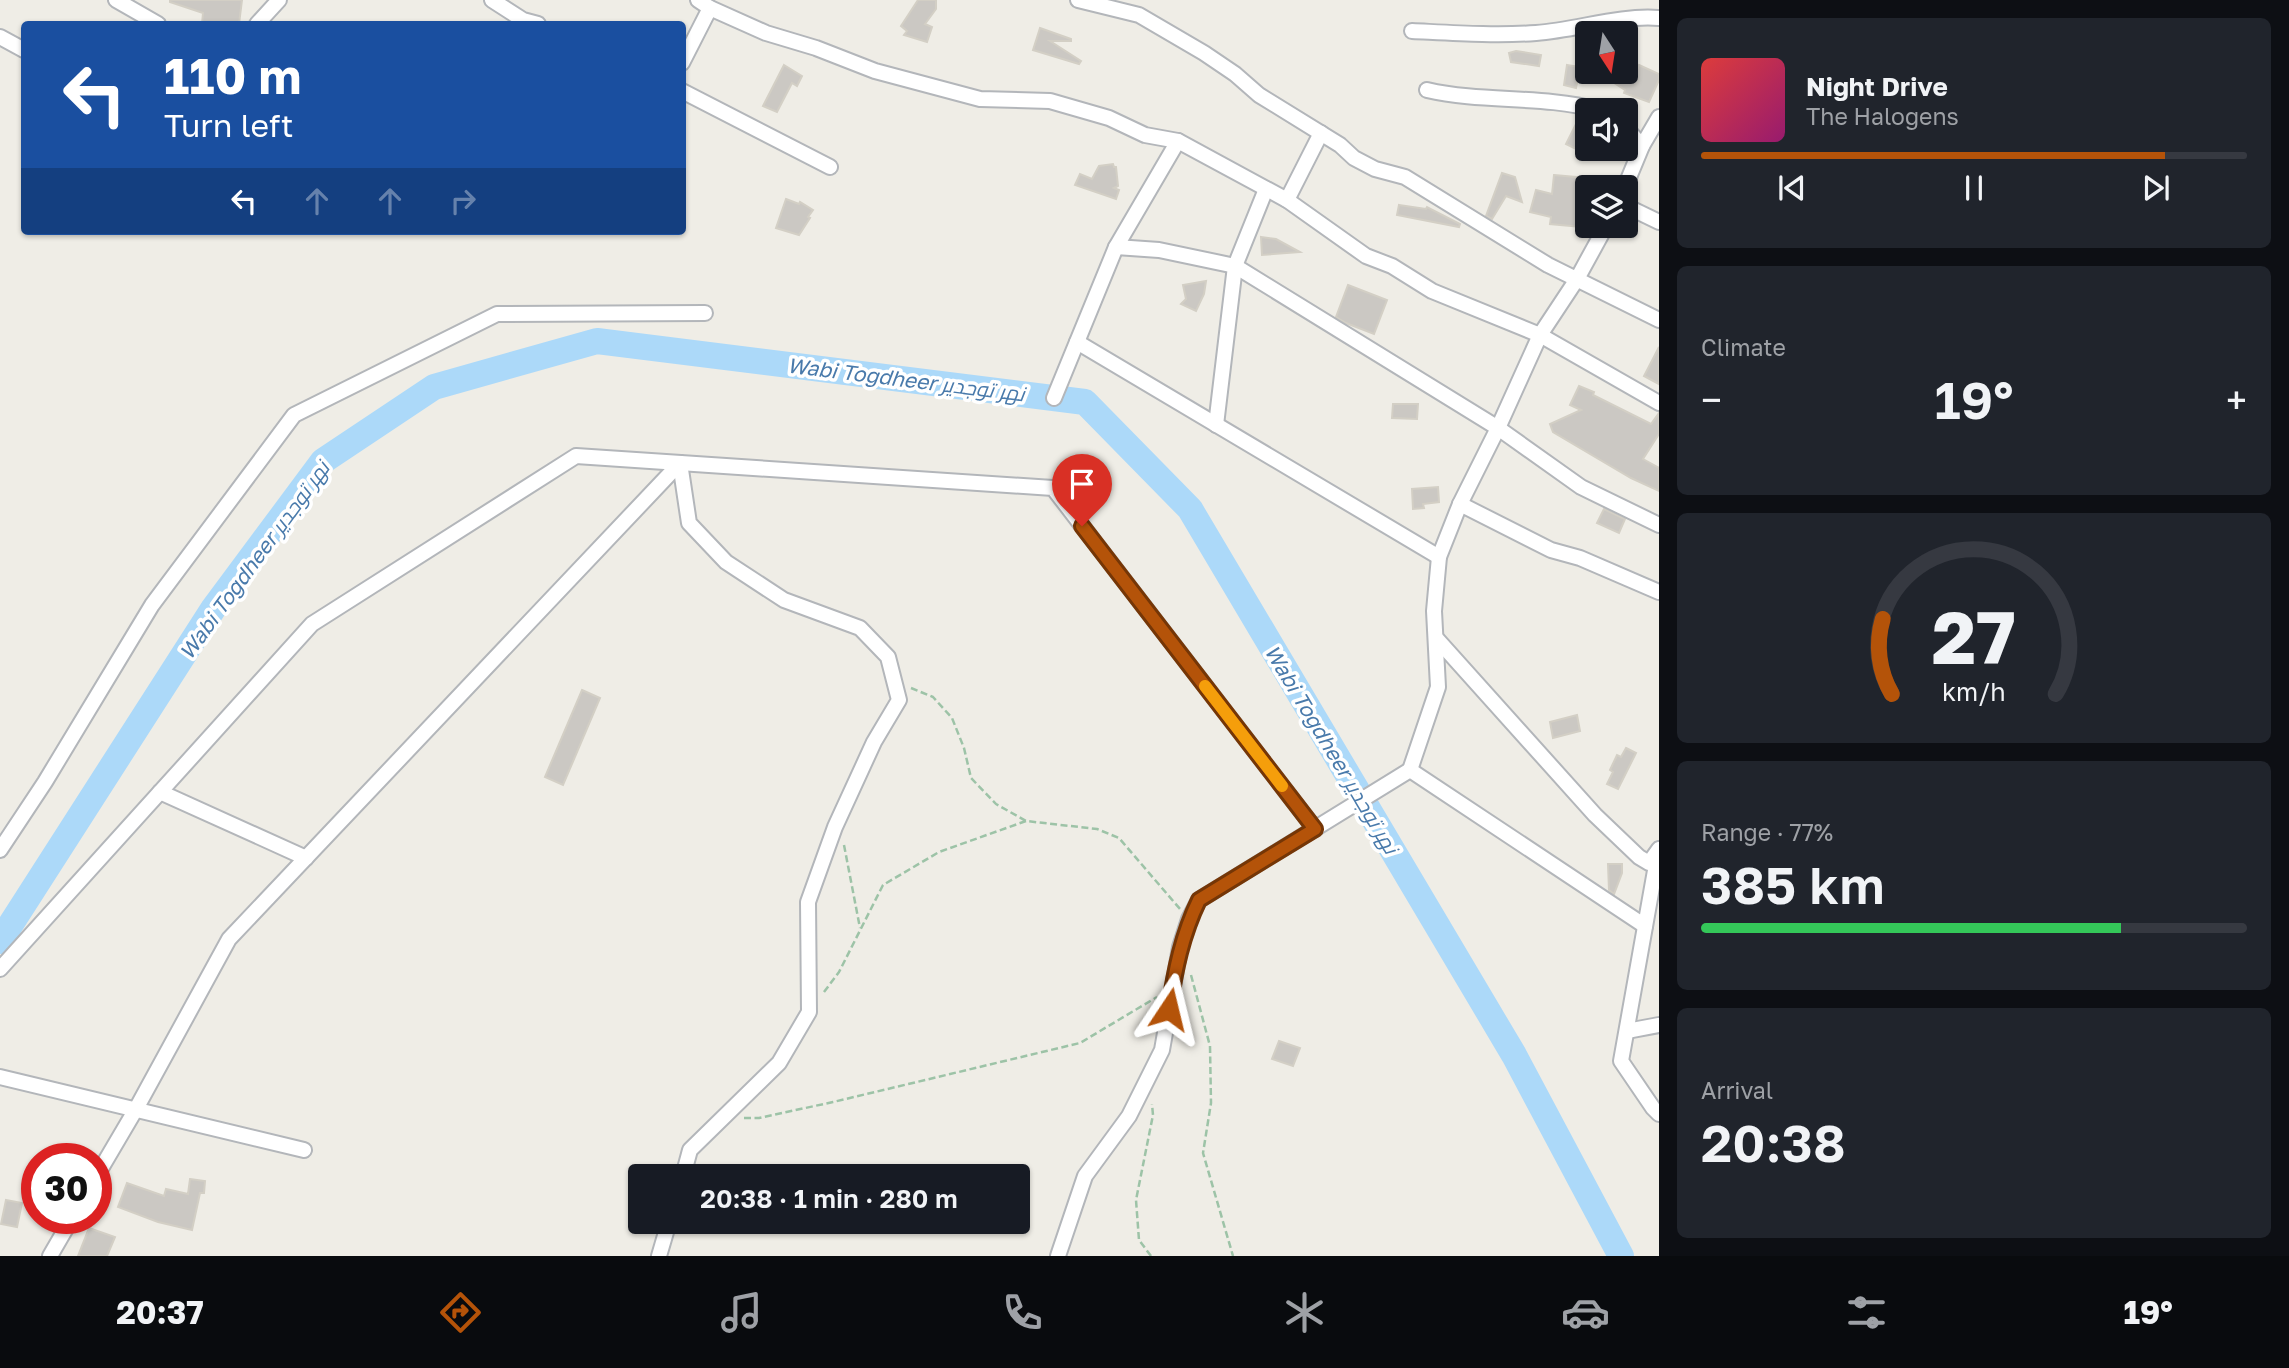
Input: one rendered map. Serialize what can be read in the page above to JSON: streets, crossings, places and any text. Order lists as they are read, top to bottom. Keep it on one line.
{"water":["Wabi Togdheer نهر توجدير"],"north":"bottom","page":{"turn":["110 m","Turn left"],"song":["Night Drive","The Halogens"],"tile":["Climate",["Range · 77%","385 km"],["Arrival","20:38"]],"heat":["−","19°","+"],"limit":"30","trip":"20:38 · 1 min · 280 m","tabs":["20:37","19°"],"gauge":["27","km/h"]}}
